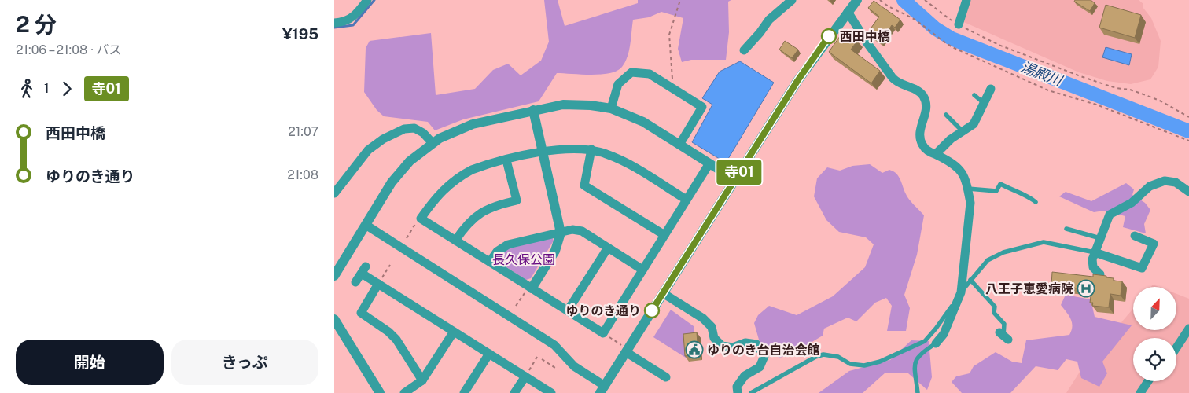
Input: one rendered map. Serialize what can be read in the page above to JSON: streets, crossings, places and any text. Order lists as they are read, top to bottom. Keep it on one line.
{"water":["湯殿川"],"parks":["長久保公園"],"places":{"other":["西田中橋","ゆりのき通り"],"hospital":["八王子恵愛病院"],"public building":["ゆりのき台自治会館"]},"lines":["bus line 寺01"],"north":"top right","page":{"heading":["2 分","21:06 – 21:08 · バス","¥195"],"on_map":"寺01","legs":["1","寺01"],"list":[{"name":"西田中橋","value":"21:07"},{"name":"ゆりのき通り","value":"21:08"}],"buttons":["開始","きっぷ"]}}
